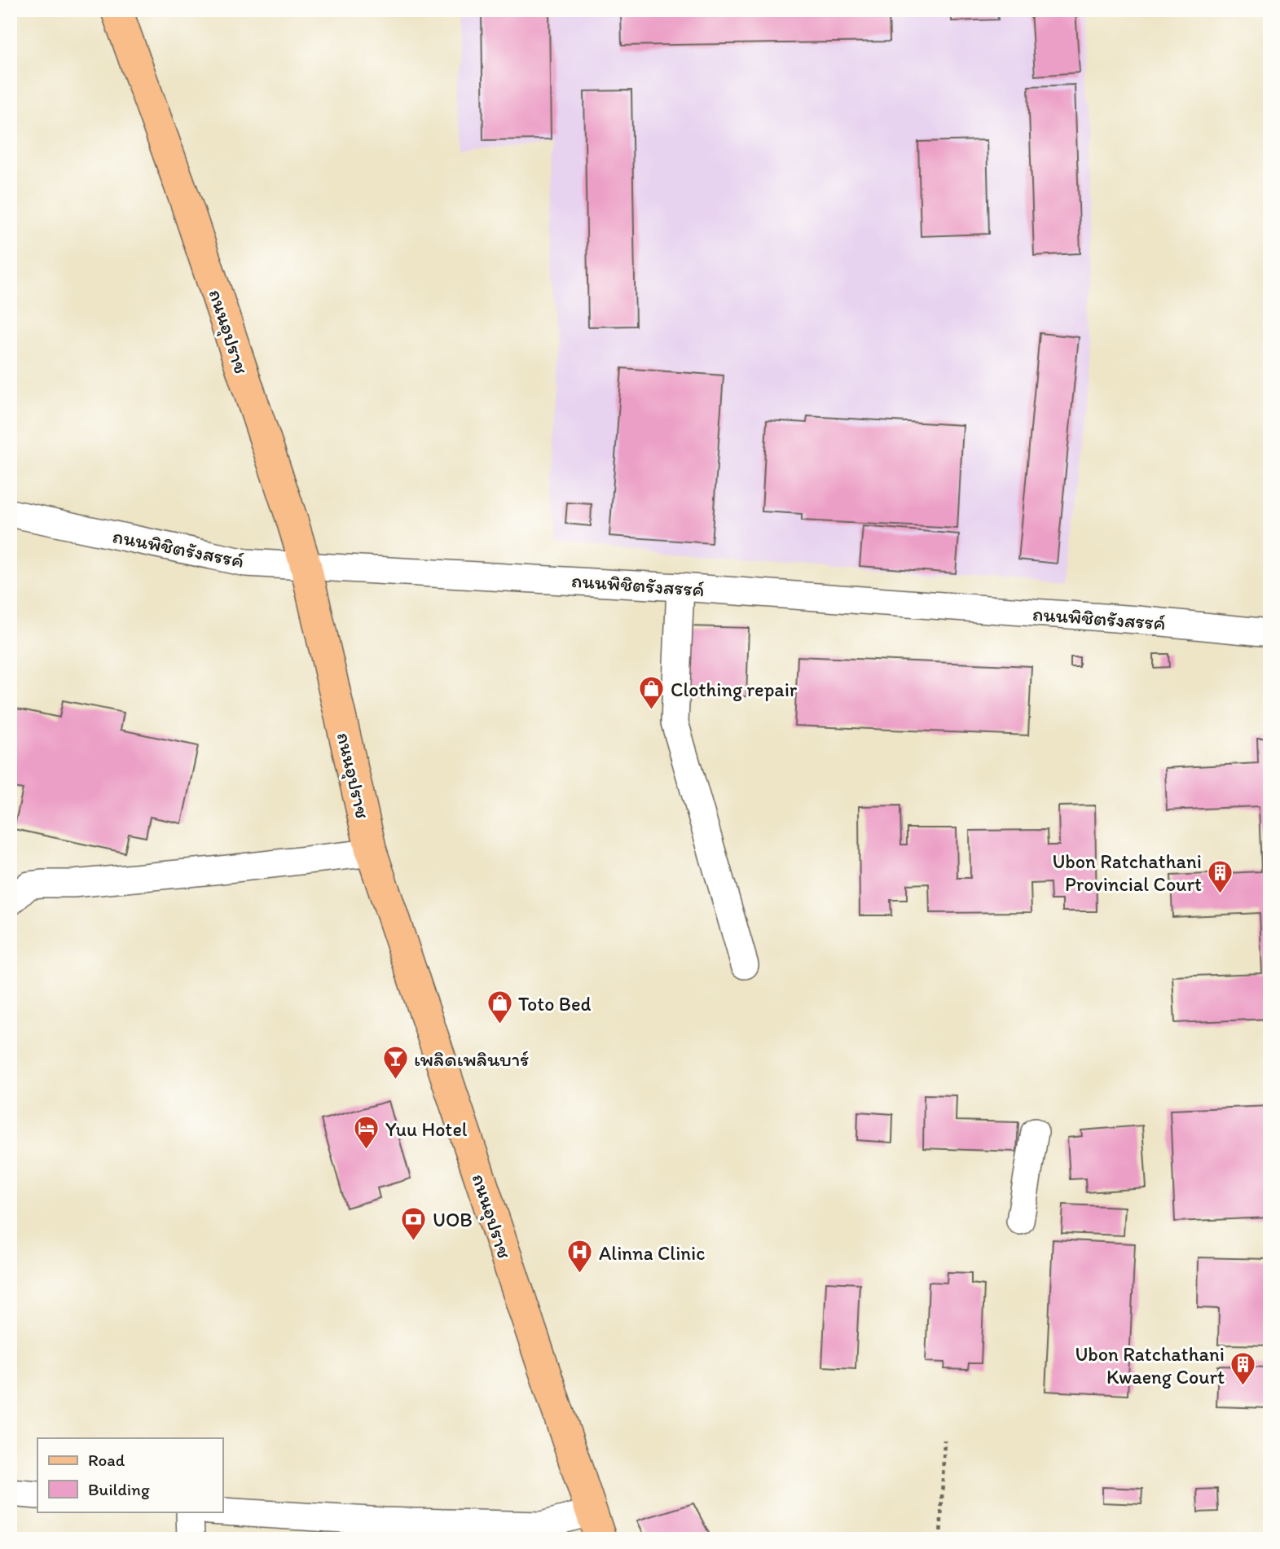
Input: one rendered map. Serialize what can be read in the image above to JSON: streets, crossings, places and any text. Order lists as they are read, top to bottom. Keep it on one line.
{"streets":{"main road":["ถนนอุปราช"],"street":["ถนนพิชิตรังสรรค์"]},"crossings":[["ถนนอุปราช","ถนนพิชิตรังสรรค์"]],"places":{"shop":["Clothing repair","Toto Bed"],"building":["Ubon Ratchathani Provincial Court","Ubon Ratchathani Kwaeng Court"],"bar":["เพลิดเพลินบาร์"],"hotel":["Yuu Hotel"],"bank":["UOB"],"hospital":["Alinna Clinic"]},"legend":["Road","Building"]}
